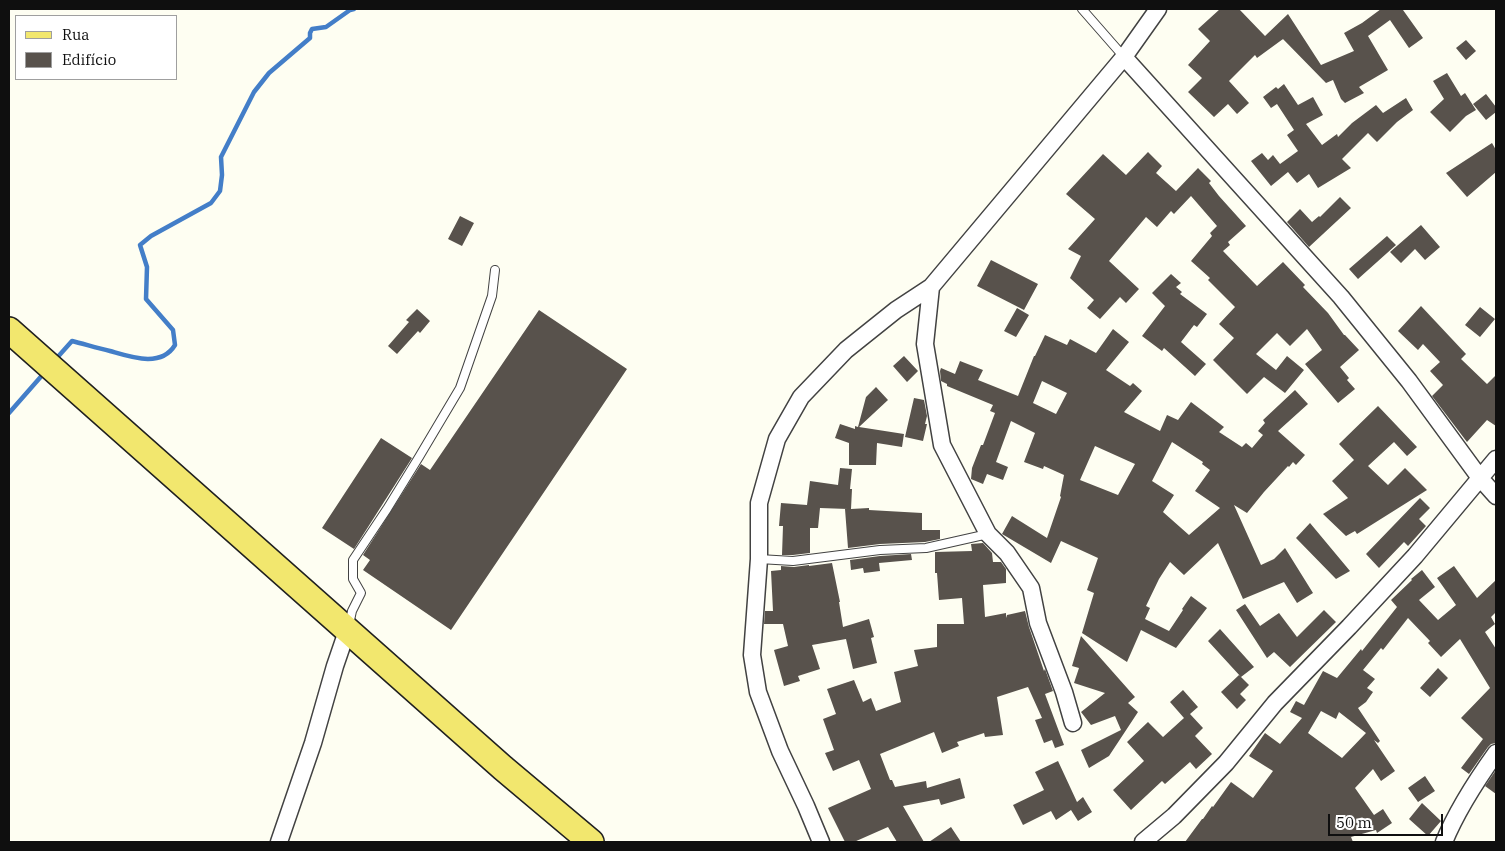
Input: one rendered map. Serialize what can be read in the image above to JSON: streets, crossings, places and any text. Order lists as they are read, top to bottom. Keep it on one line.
{"legend":["Rua","Edifício"],"scale_bar":"50 m"}
